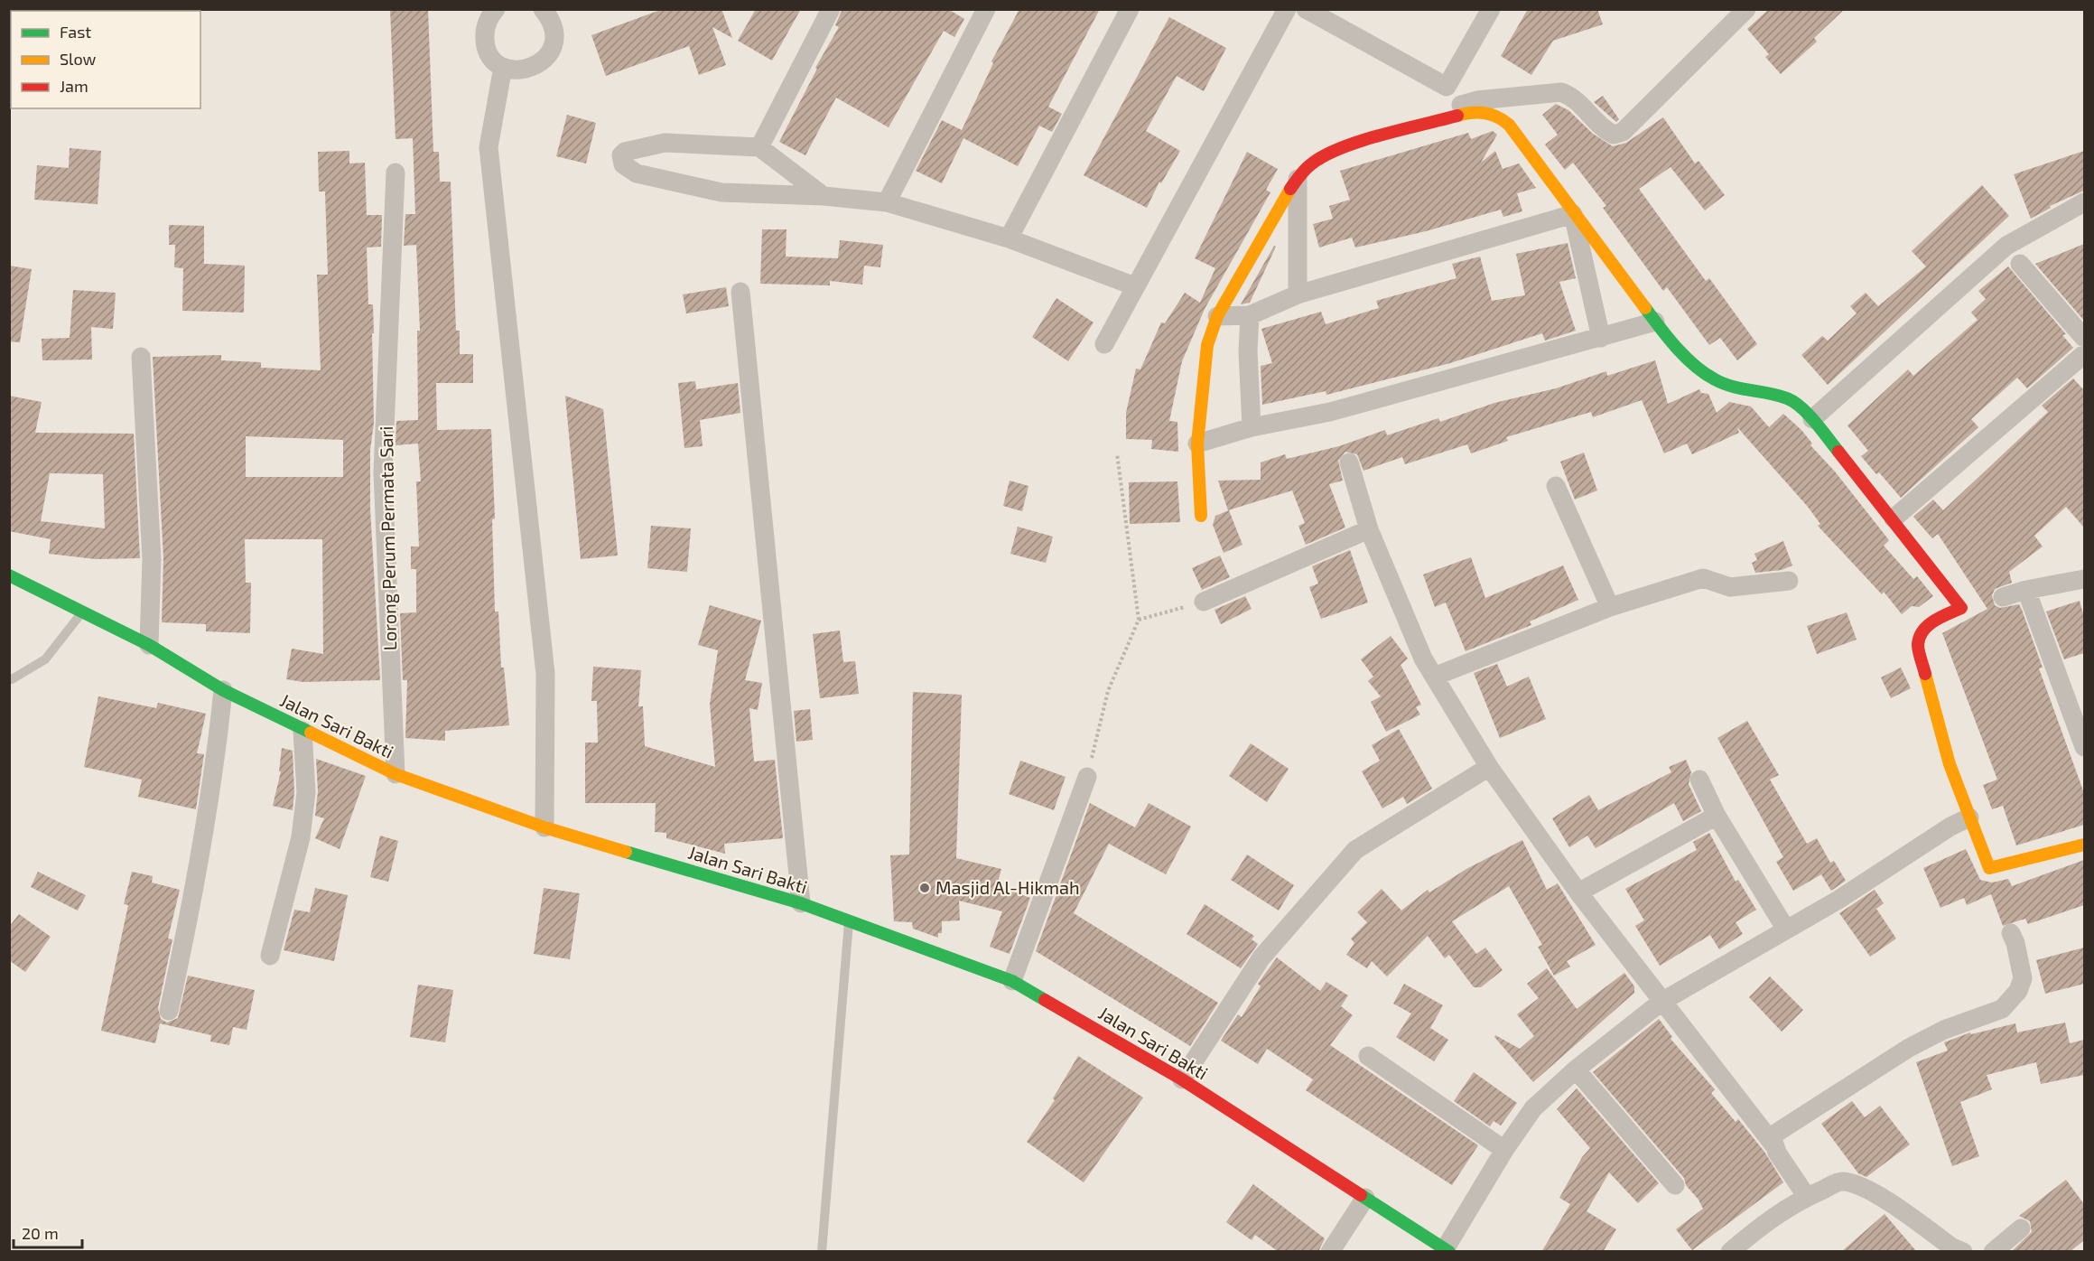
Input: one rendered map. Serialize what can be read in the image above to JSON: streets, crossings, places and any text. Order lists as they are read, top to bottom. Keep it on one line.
{"streets":{"street":["Lorong Perum Permata Sari","Jalan Sari Bakti"]},"crossings":[["Lorong Perum Permata Sari","Jalan Sari Bakti"]],"places":["Masjid Al-Hikmah"],"legend":["Fast","Slow","Jam"],"scale_bar":"20 m"}
